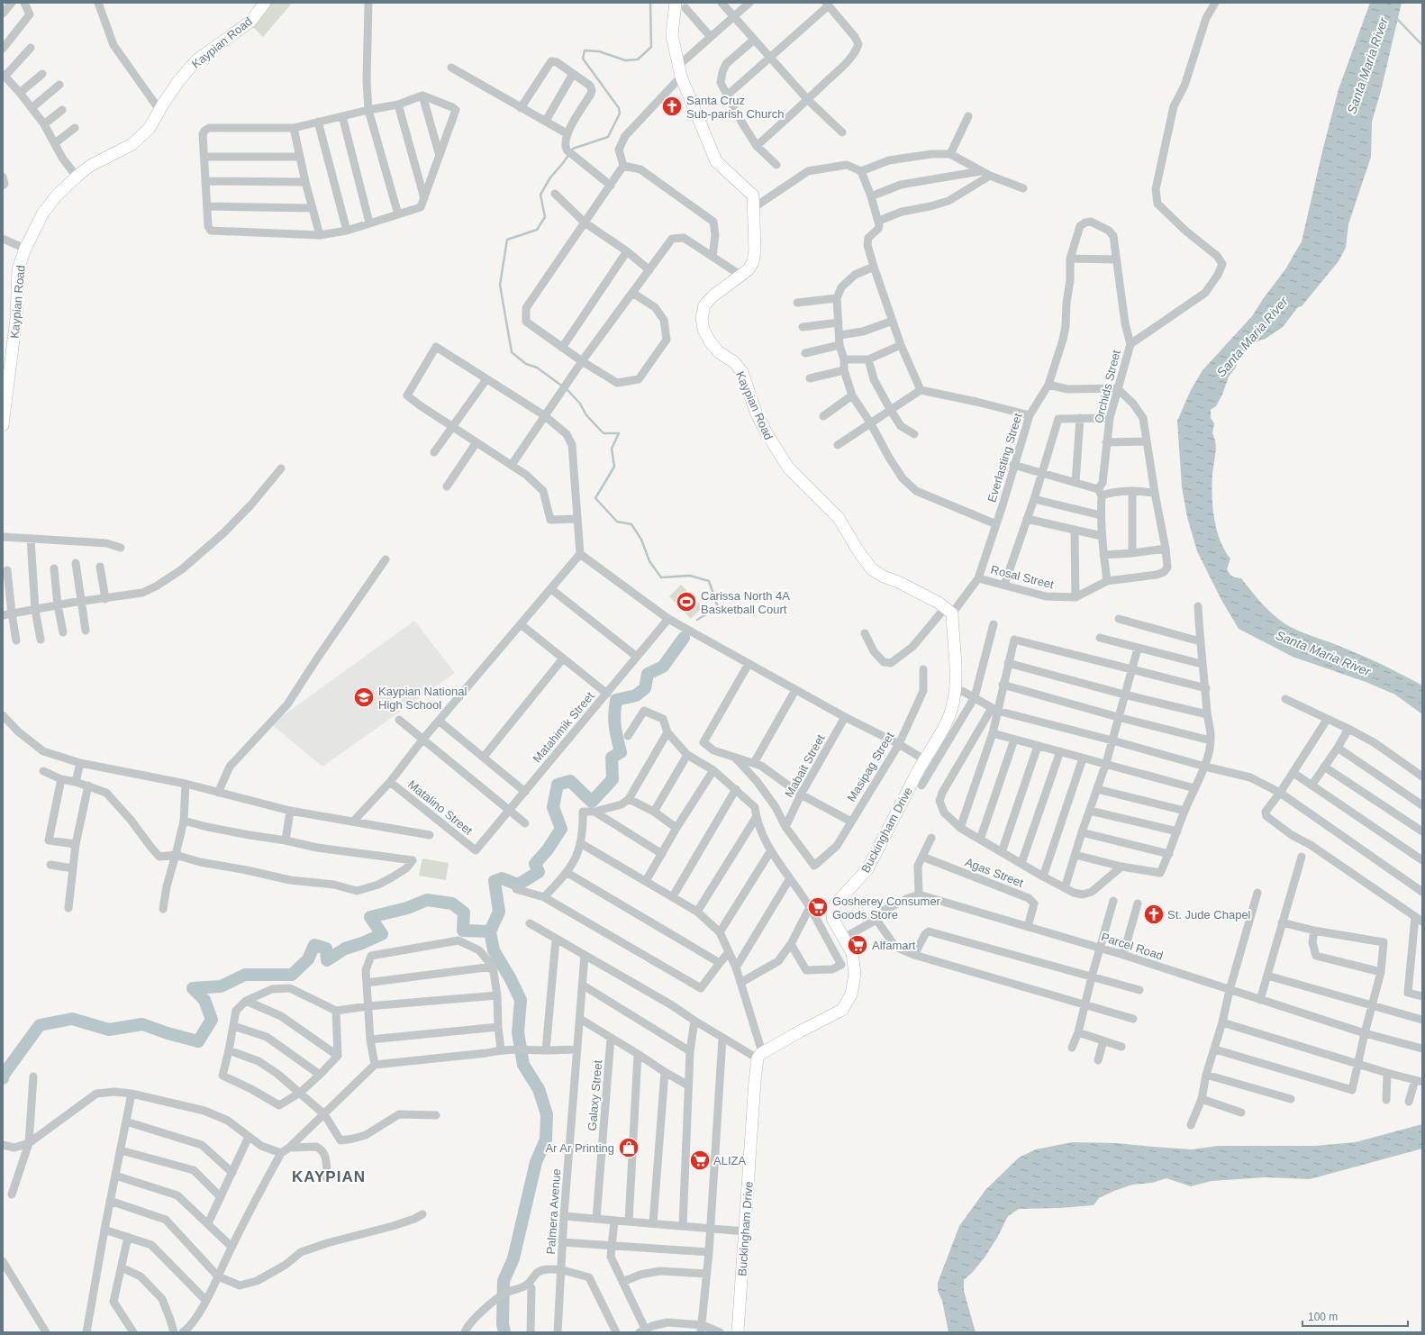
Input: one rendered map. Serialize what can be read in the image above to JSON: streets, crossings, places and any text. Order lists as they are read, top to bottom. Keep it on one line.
{"streets":{"street":["Kaypian Road","Orchids Street","Everlasting Street","Rosal Street","Matahimik Street","Mabait Street","Masipag Street","Matalino Street","Buckingham Drive","Agas Street","Parcel Road","Galaxy Street","Palmera Avenue"]},"crossings":[["Kaypian Road","Everlasting Street"],["Kaypian Road","Buckingham Drive"],["Orchids Street","Everlasting Street"],["Orchids Street","Rosal Street"],["Everlasting Street","Rosal Street"],["Everlasting Street","Buckingham Drive"],["Matahimik Street","Matalino Street"],["Mabait Street","Masipag Street"],["Agas Street","Parcel Road"]],"districts":["KAYPIAN"],"water":["Santa Maria River"],"places":{"church":["Santa Cruz Sub-parish Church","St. Jude Chapel"],"sports":["Carissa North 4A Basketball Court"],"school or university":["Kaypian National High School"],"supermarket":["Gosherey Consumer Goods Store","Alfamart","ALIZA"],"shop":["Ar Ar Printing"]},"scale_bar":"100 m"}
